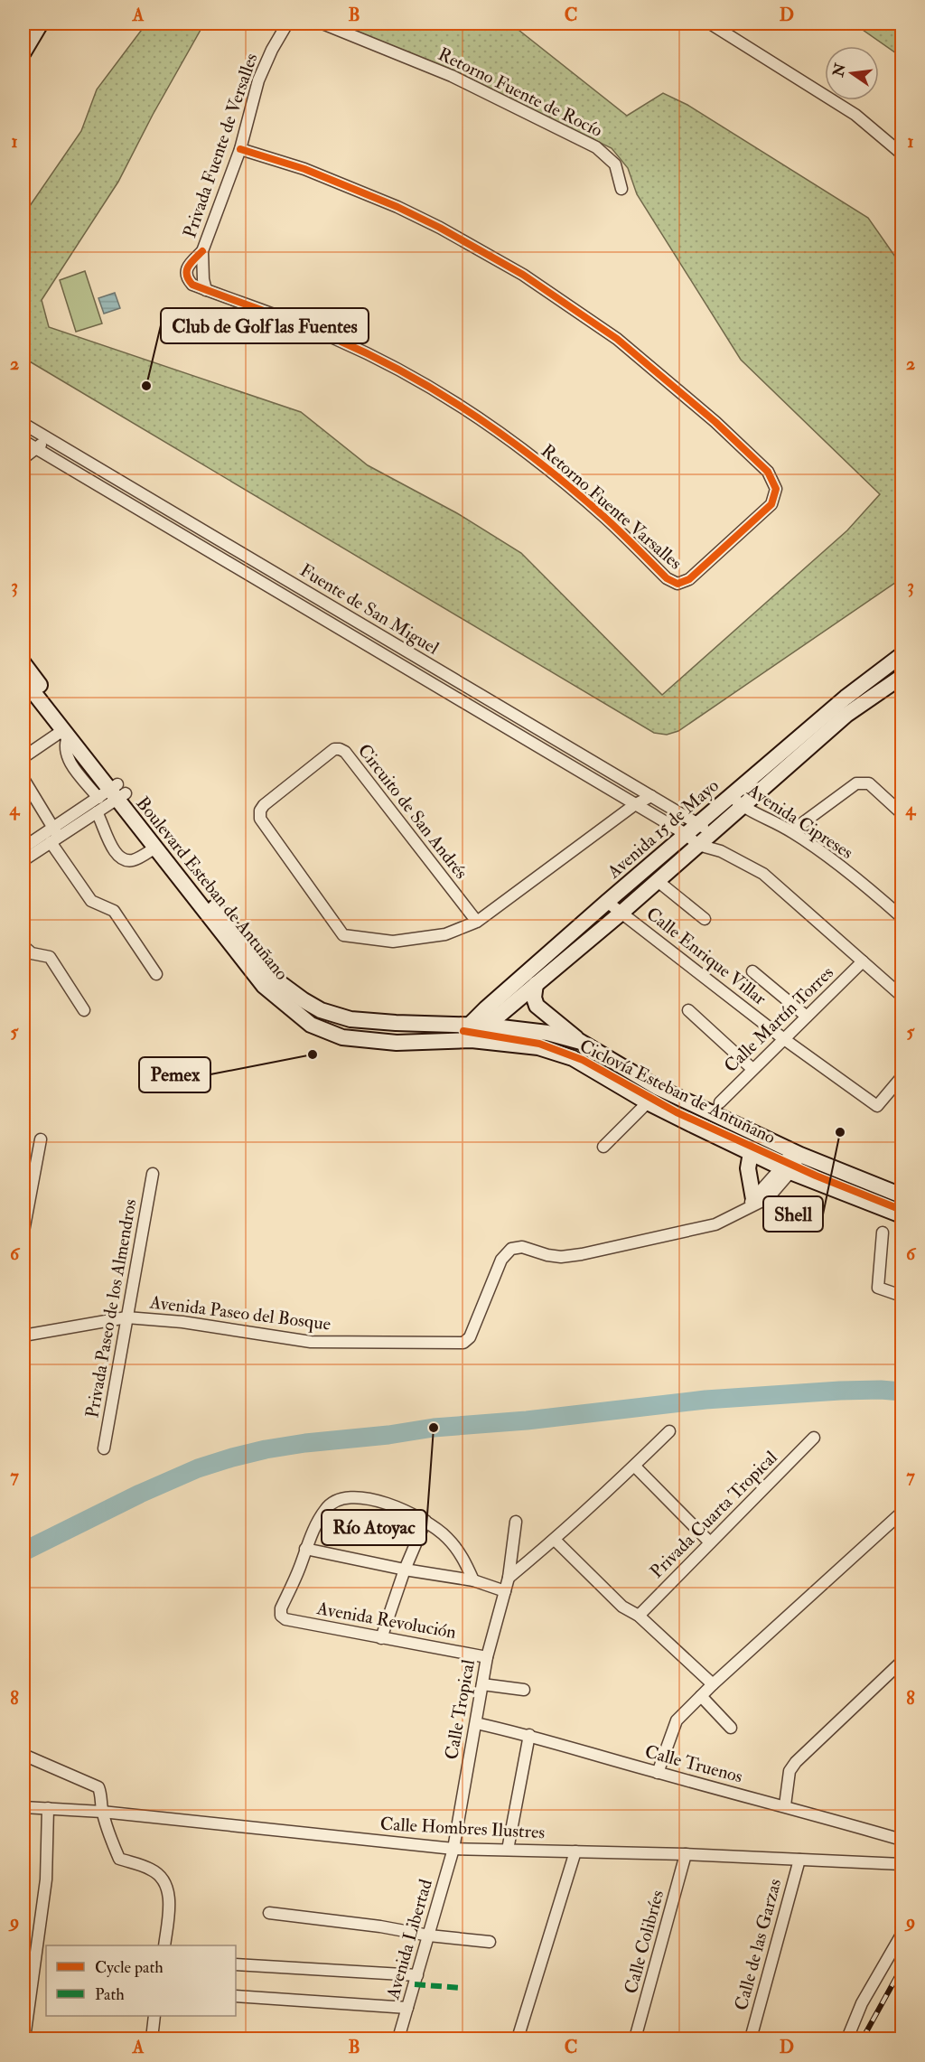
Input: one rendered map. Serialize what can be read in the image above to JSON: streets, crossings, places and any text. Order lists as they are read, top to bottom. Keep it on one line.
{"streets":{"main road":["Avenida 15 de Mayo","Boulevard Esteban de Antuñano"],"street":["Retorno Fuente de Rocío","Privada Fuente de Versalles","Retorno Fuente Varsalles","Fuente de San Miguel","Circuito de San Andrés","Avenida Cipreses","Calle Enrique Villar","Calle Martín Torres","Privada Paseo de los Almendros","Avenida Paseo del Bosque","Privada Cuarta Tropical","Avenida Revolución","Calle Tropical","Calle Truenos","Calle Hombres Ilustres","Avenida Libertad","Calle Colibríes","Calle de las Garzas"],"cycle path":["Ciclovía Esteban de Antuñano"]},"crossings":[["Privada Fuente de Versalles","Retorno Fuente Varsalles"],["Fuente de San Miguel","Circuito de San Andrés"],["Fuente de San Miguel","Avenida 15 de Mayo"],["Avenida Cipreses","Avenida 15 de Mayo"],["Avenida 15 de Mayo","Boulevard Esteban de Antuñano"],["Avenida 15 de Mayo","Calle Enrique Villar"],["Boulevard Esteban de Antuñano","Avenida Paseo del Bosque"],["Calle Enrique Villar","Calle Martín Torres"],["Privada Paseo de los Almendros","Avenida Paseo del Bosque"],["Avenida Revolución","Calle Tropical"],["Calle Tropical","Calle Truenos"],["Calle Tropical","Calle Hombres Ilustres"],["Calle Tropical","Avenida Libertad"],["Calle Hombres Ilustres","Avenida Libertad"],["Calle Hombres Ilustres","Calle Colibríes"],["Calle Hombres Ilustres","Calle de las Garzas"]],"places":["Club de Golf las Fuentes","Pemex","Shell","Río Atoyac"],"legend":["Cycle path","Path"],"north":"left","grid":{"columns":["A","B","C","D"],"rows":["1","2","3","4","5","6","7","8","9"]}}
